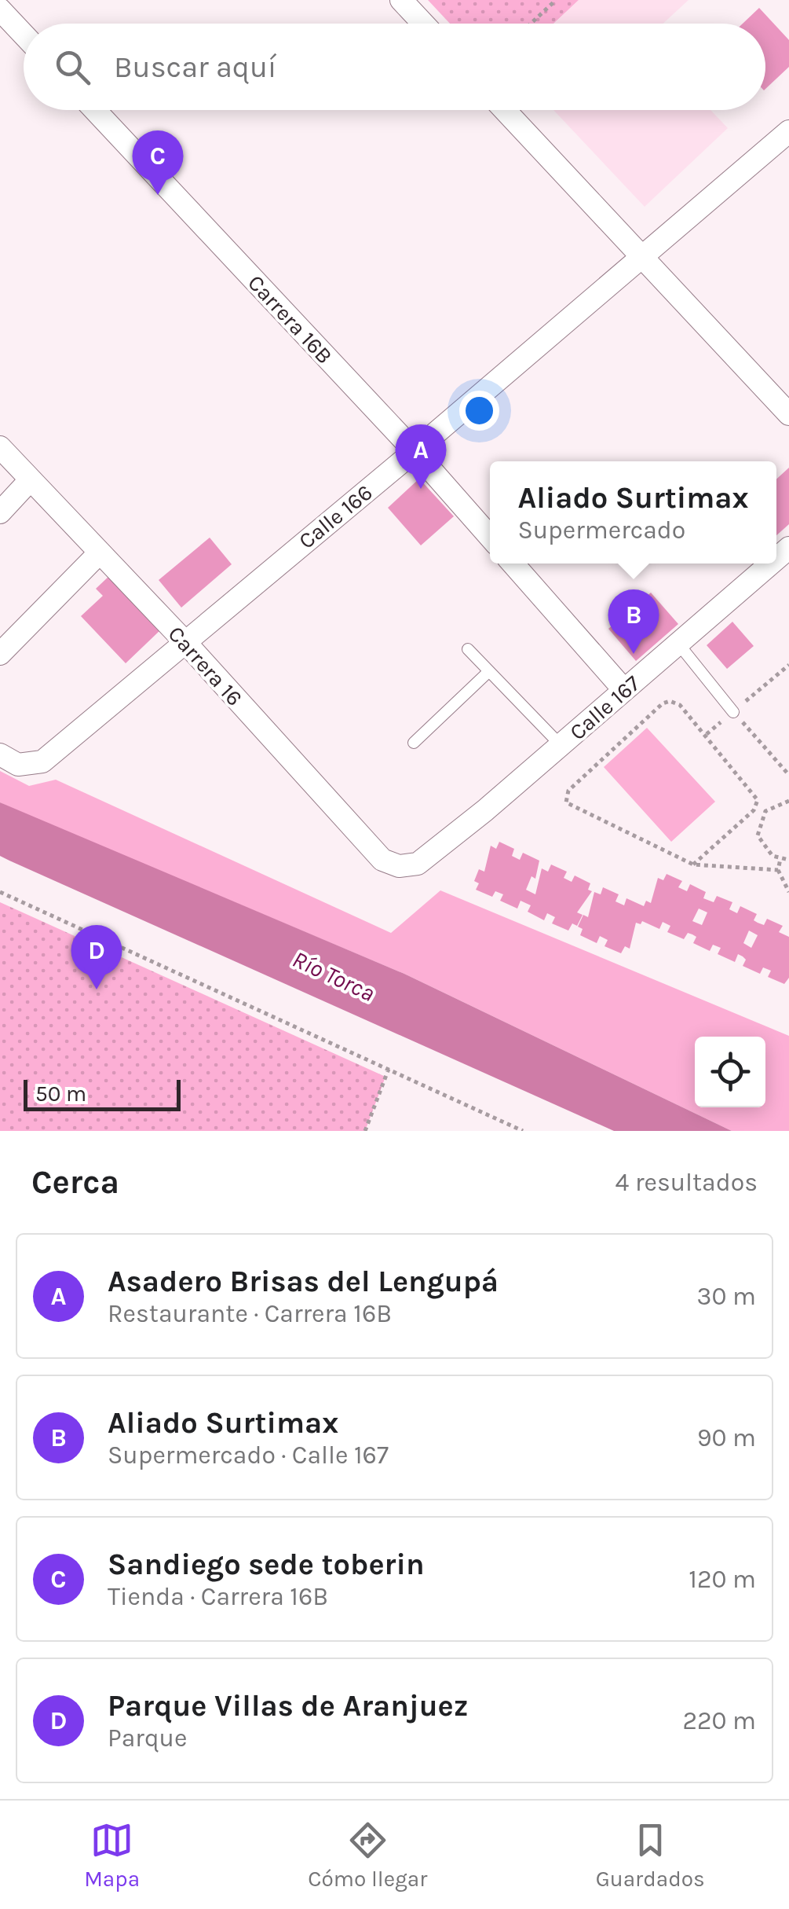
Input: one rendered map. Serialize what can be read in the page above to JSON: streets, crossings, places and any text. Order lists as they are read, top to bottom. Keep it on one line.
{"streets":{"street":["Carrera 16B","Calle 166","Carrera 16","Calle 167"]},"crossings":[["Carrera 16B","Calle 166"],["Calle 166","Carrera 16"],["Carrera 16","Calle 167"]],"water":["Río Torca"],"scale_bar":"50 m","page":{"search":"Buscar aquí","pins":["C","A","B","D"],"popup":["Aliado Surtimax","Supermercado"],"scale":"50 m","heading":["Cerca","4 resultados"],"list":[{"mark":"A","name":"Asadero Brisas del Lengupá","note":"Restaurante · Carrera 16B","value":"30 m"},{"mark":"B","name":"Aliado Surtimax","note":"Supermercado · Calle 167","value":"90 m"},{"mark":"C","name":"Sandiego sede toberin","note":"Tienda · Carrera 16B","value":"120 m"},{"mark":"D","name":"Parque Villas de Aranjuez","note":"Parque","value":"220 m"}],"nav":["Mapa","Cómo llegar","Guardados"]}}
